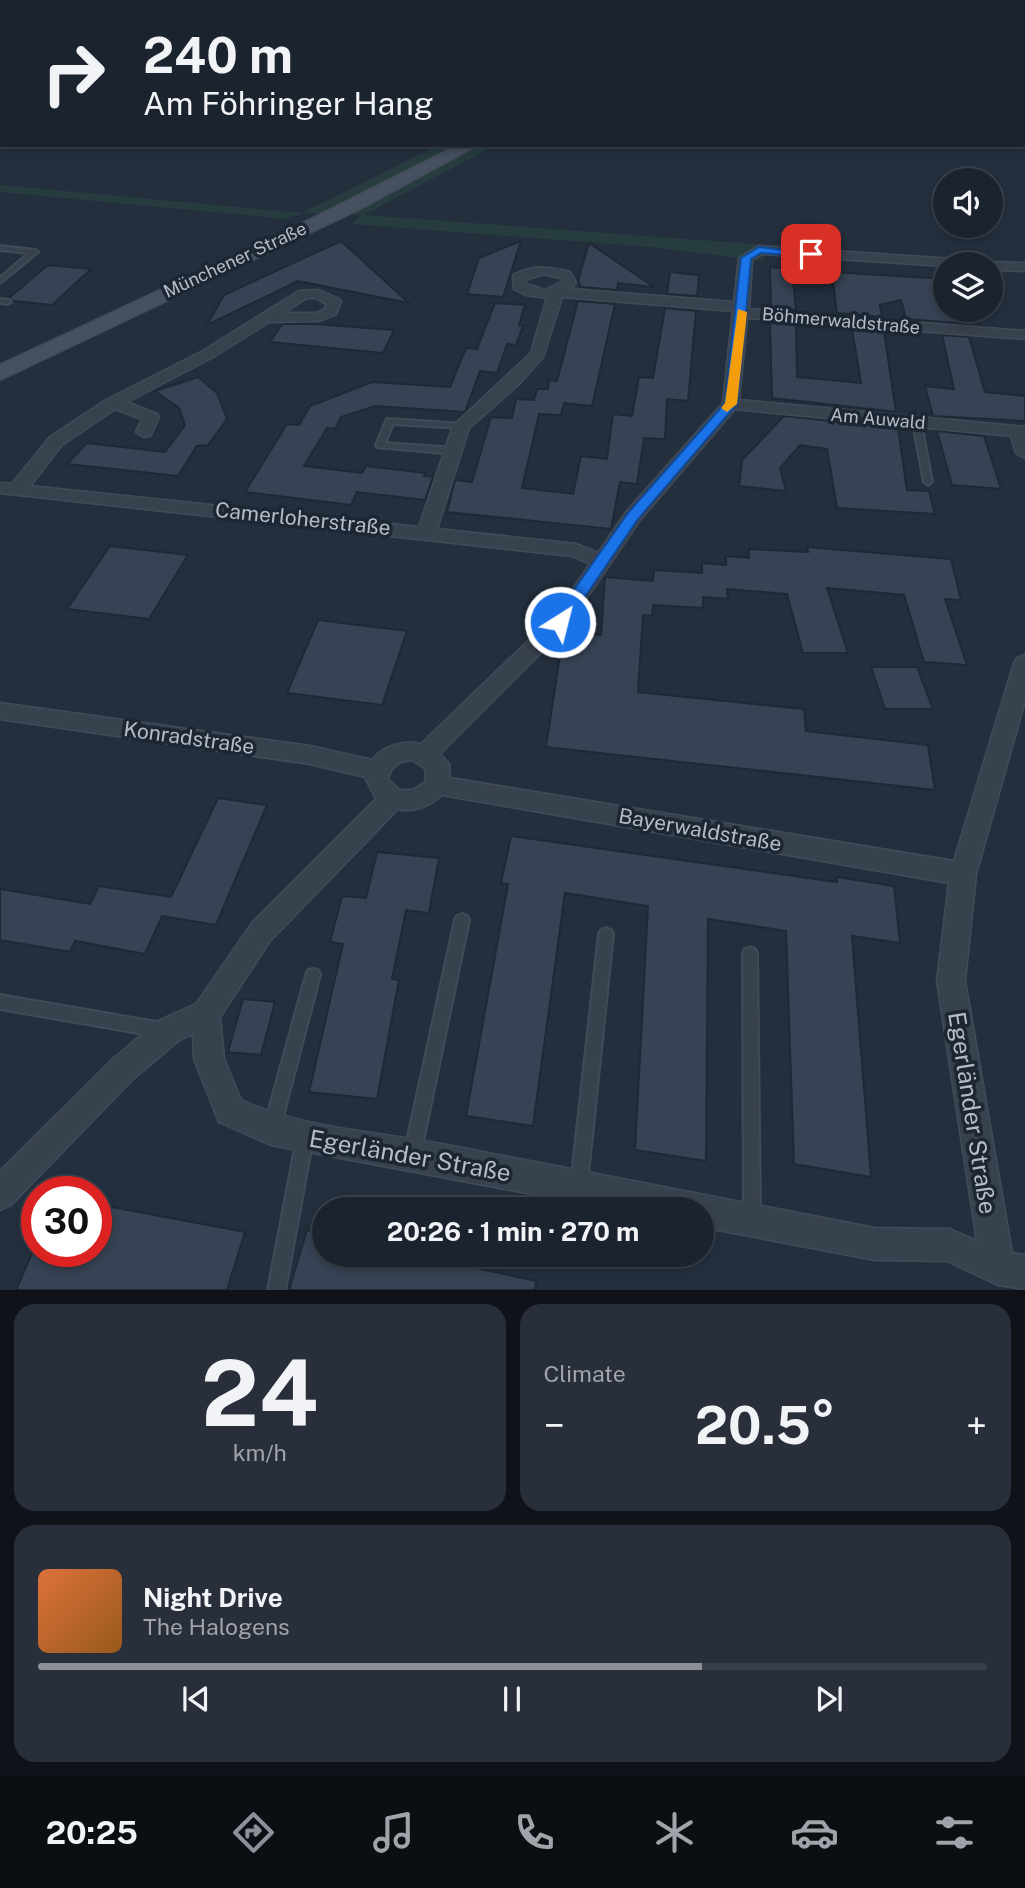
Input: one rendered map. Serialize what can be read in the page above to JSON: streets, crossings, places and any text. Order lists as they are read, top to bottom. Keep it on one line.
{"streets":{"main road":["Münchener Straße"],"street":["Böhmerwaldstraße","Am Auwald","Camerloherstraße","Konradstraße","Bayerwaldstraße","Egerländer Straße"]},"crossings":[["Konradstraße","Bayerwaldstraße"],["Bayerwaldstraße","Egerländer Straße"]],"page":{"turn":["240 m","Am Föhringer Hang"],"limit":"30","trip":"20:26 · 1 min · 270 m","tile":[["24","km/h"],"Climate"],"heat":["−","20.5°","+"],"song":["Night Drive","The Halogens"],"tabs":"20:25"}}
